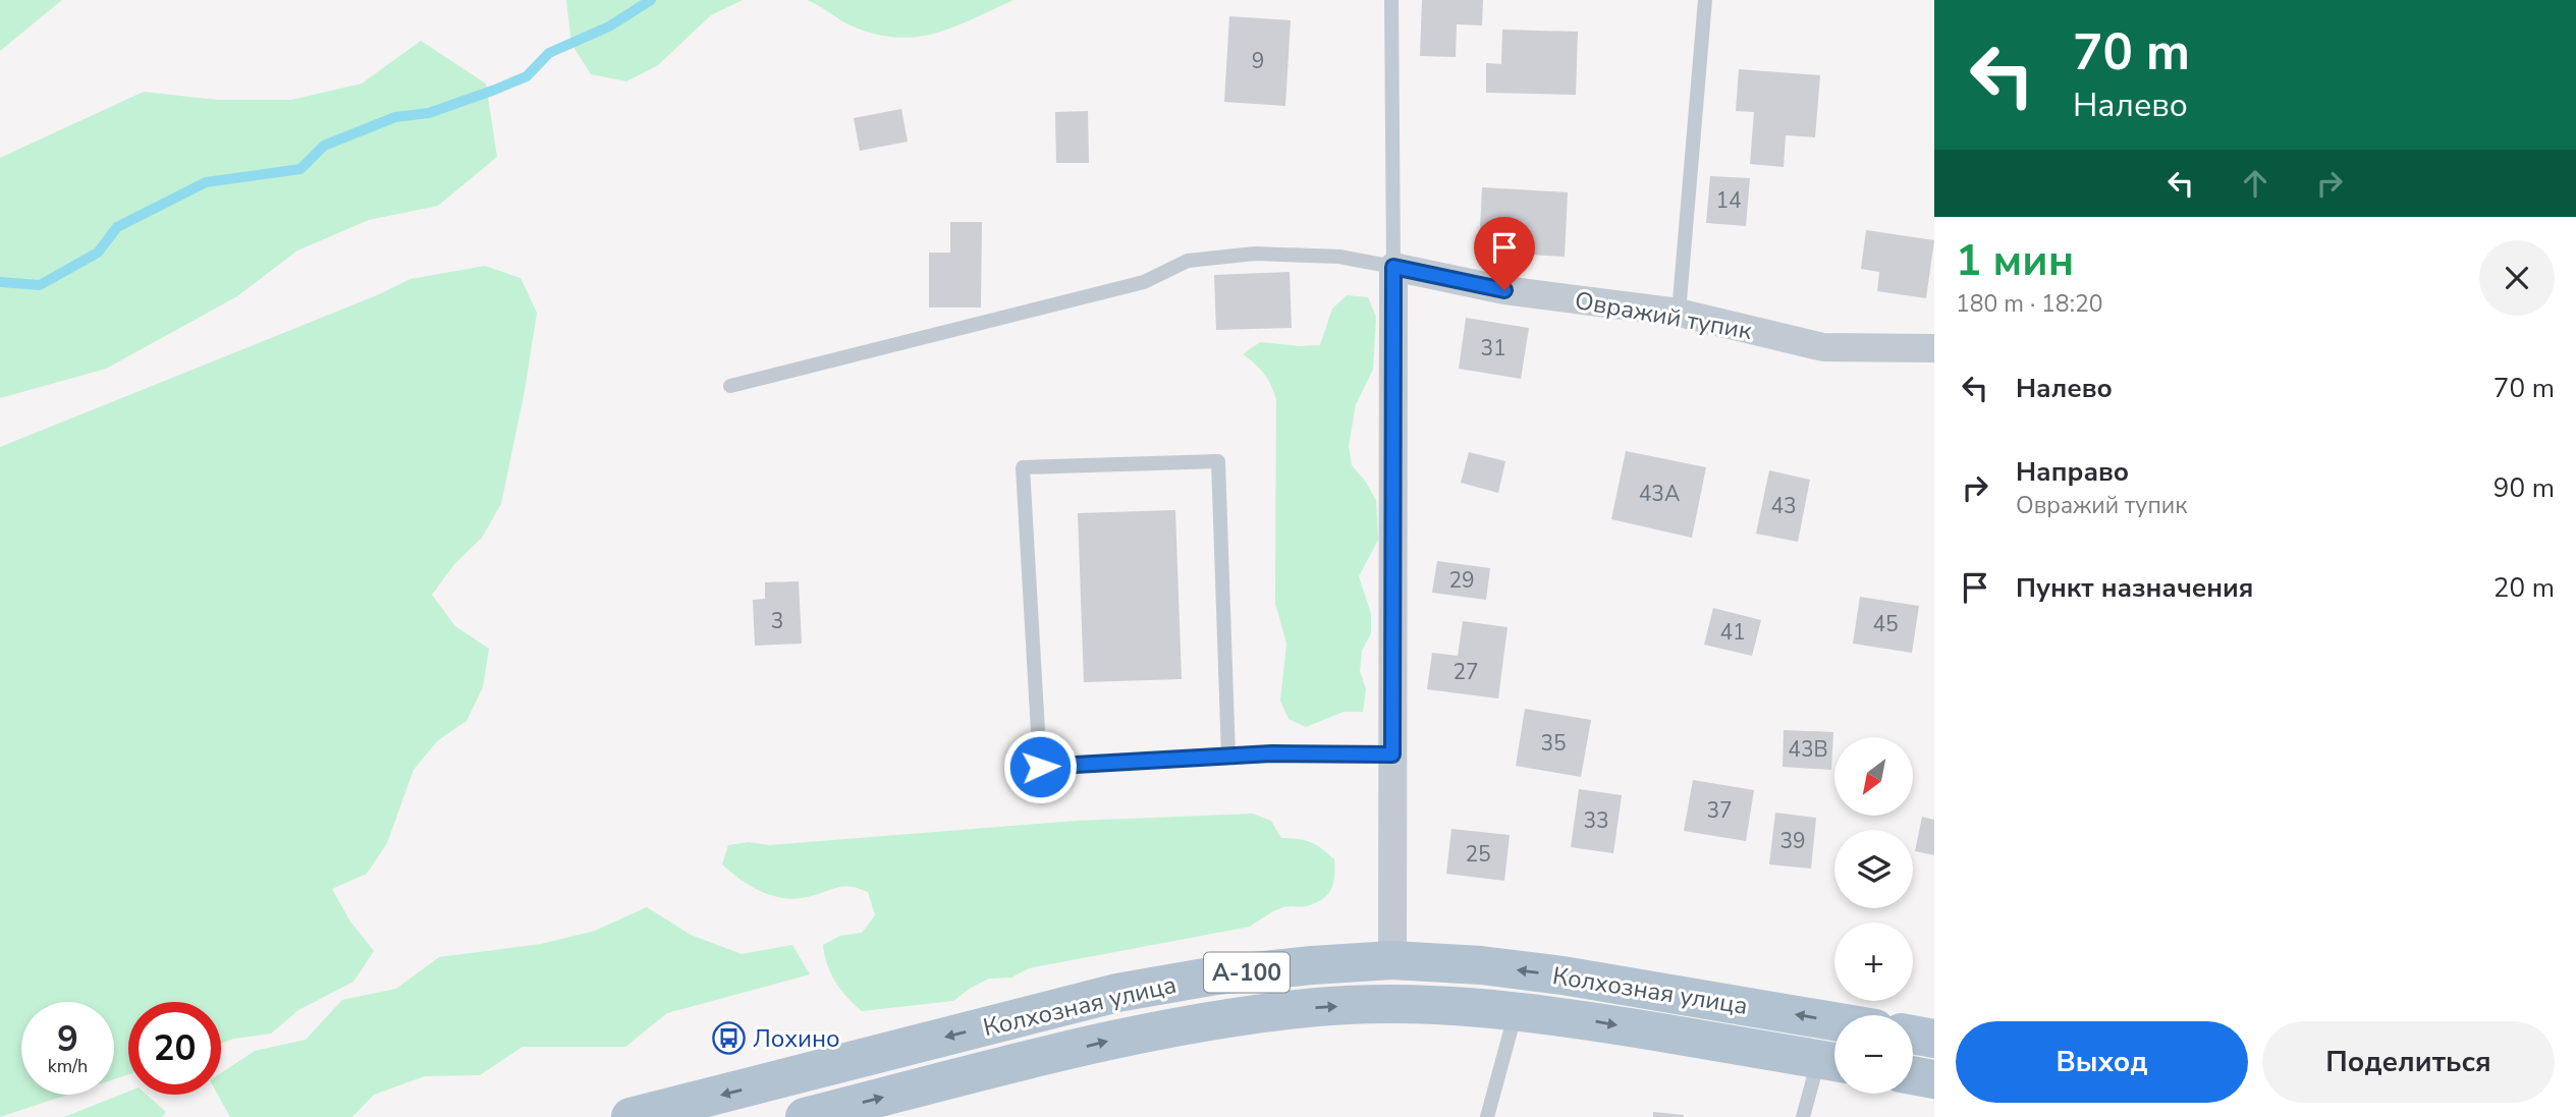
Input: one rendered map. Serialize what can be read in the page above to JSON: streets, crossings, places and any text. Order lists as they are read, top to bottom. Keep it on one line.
{"streets":{"main road":["А-100","Колхозная улица"],"street":["Овражий тупик"]},"places":{"bus stop":["Лохино"]},"house_numbers":["9","14","31","43А","43","29","3","45","41","27","35","43В","37","33","39","25"],"north":"bottom left","page":{"turn":["70 m","Налево"],"heading":["1 мин","180 m · 18:20"],"list":[{"name":"Налево","value":"70 m"},{"name":"Направо","note":"Овражий тупик","value":"90 m"},{"name":"Пункт назначения","value":"20 m"}],"map_buttons":["+","−"],"speed":"9 km/h","limit":"20","buttons":["Выход","Поделиться"]}}
